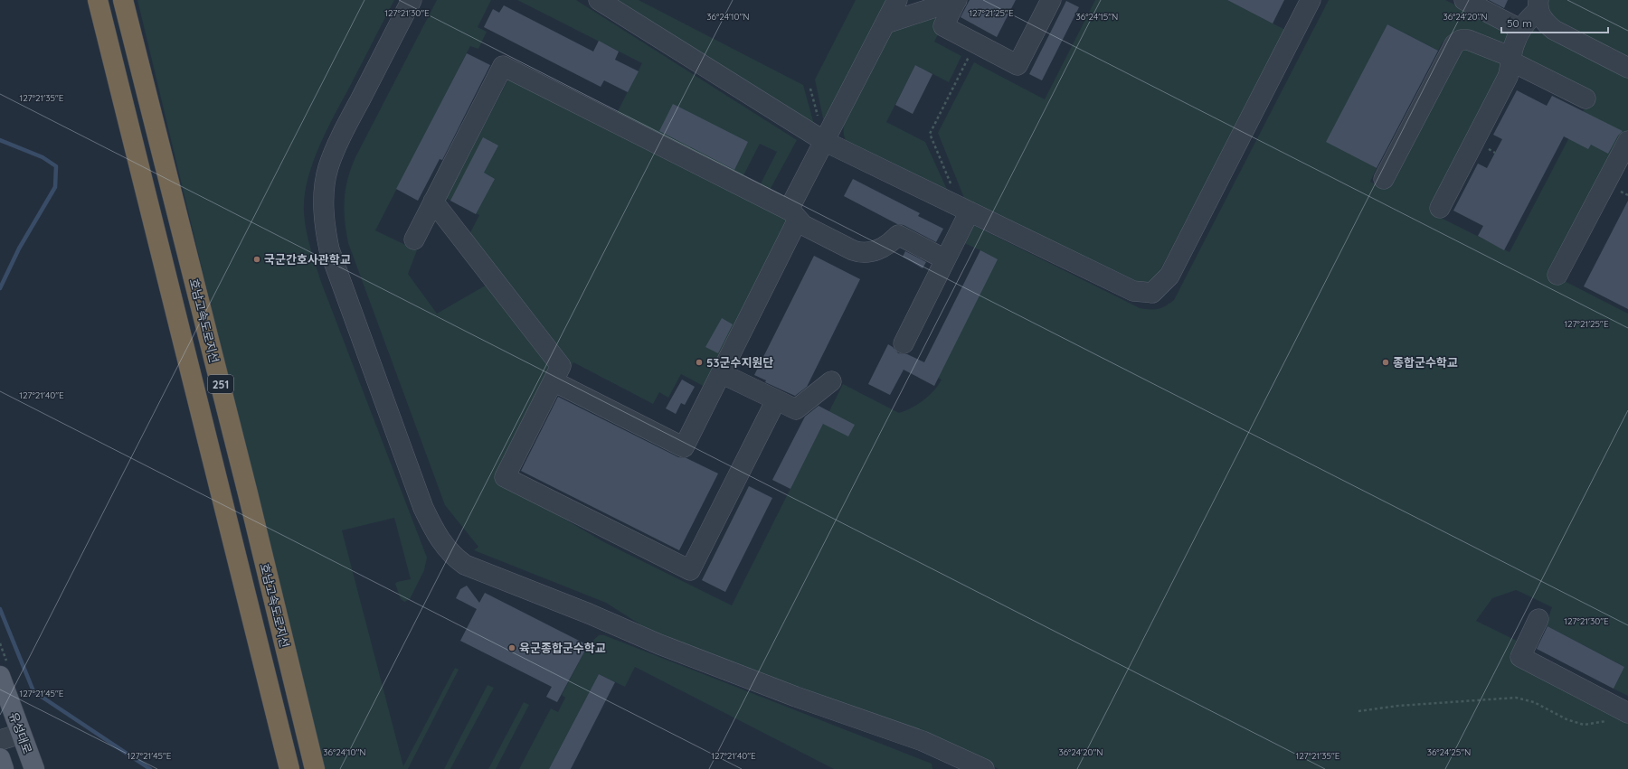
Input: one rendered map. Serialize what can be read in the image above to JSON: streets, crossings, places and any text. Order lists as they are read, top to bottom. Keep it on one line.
{"streets":{"highway":["호남고속도로지선","251"],"main road":["유성대로"]},"places":["국군간호사관학교","53군수지원단","종합군수학교","육군종합군수학교"],"scale_bar":"50 m","coordinates":["127°21'30\"E","127°21'25\"E","36°24'10\"N","36°24'15\"N","36°24'20\"N","127°21'35\"E","127°21'40\"E","127°21'45\"E","36°24'25\"N"]}
